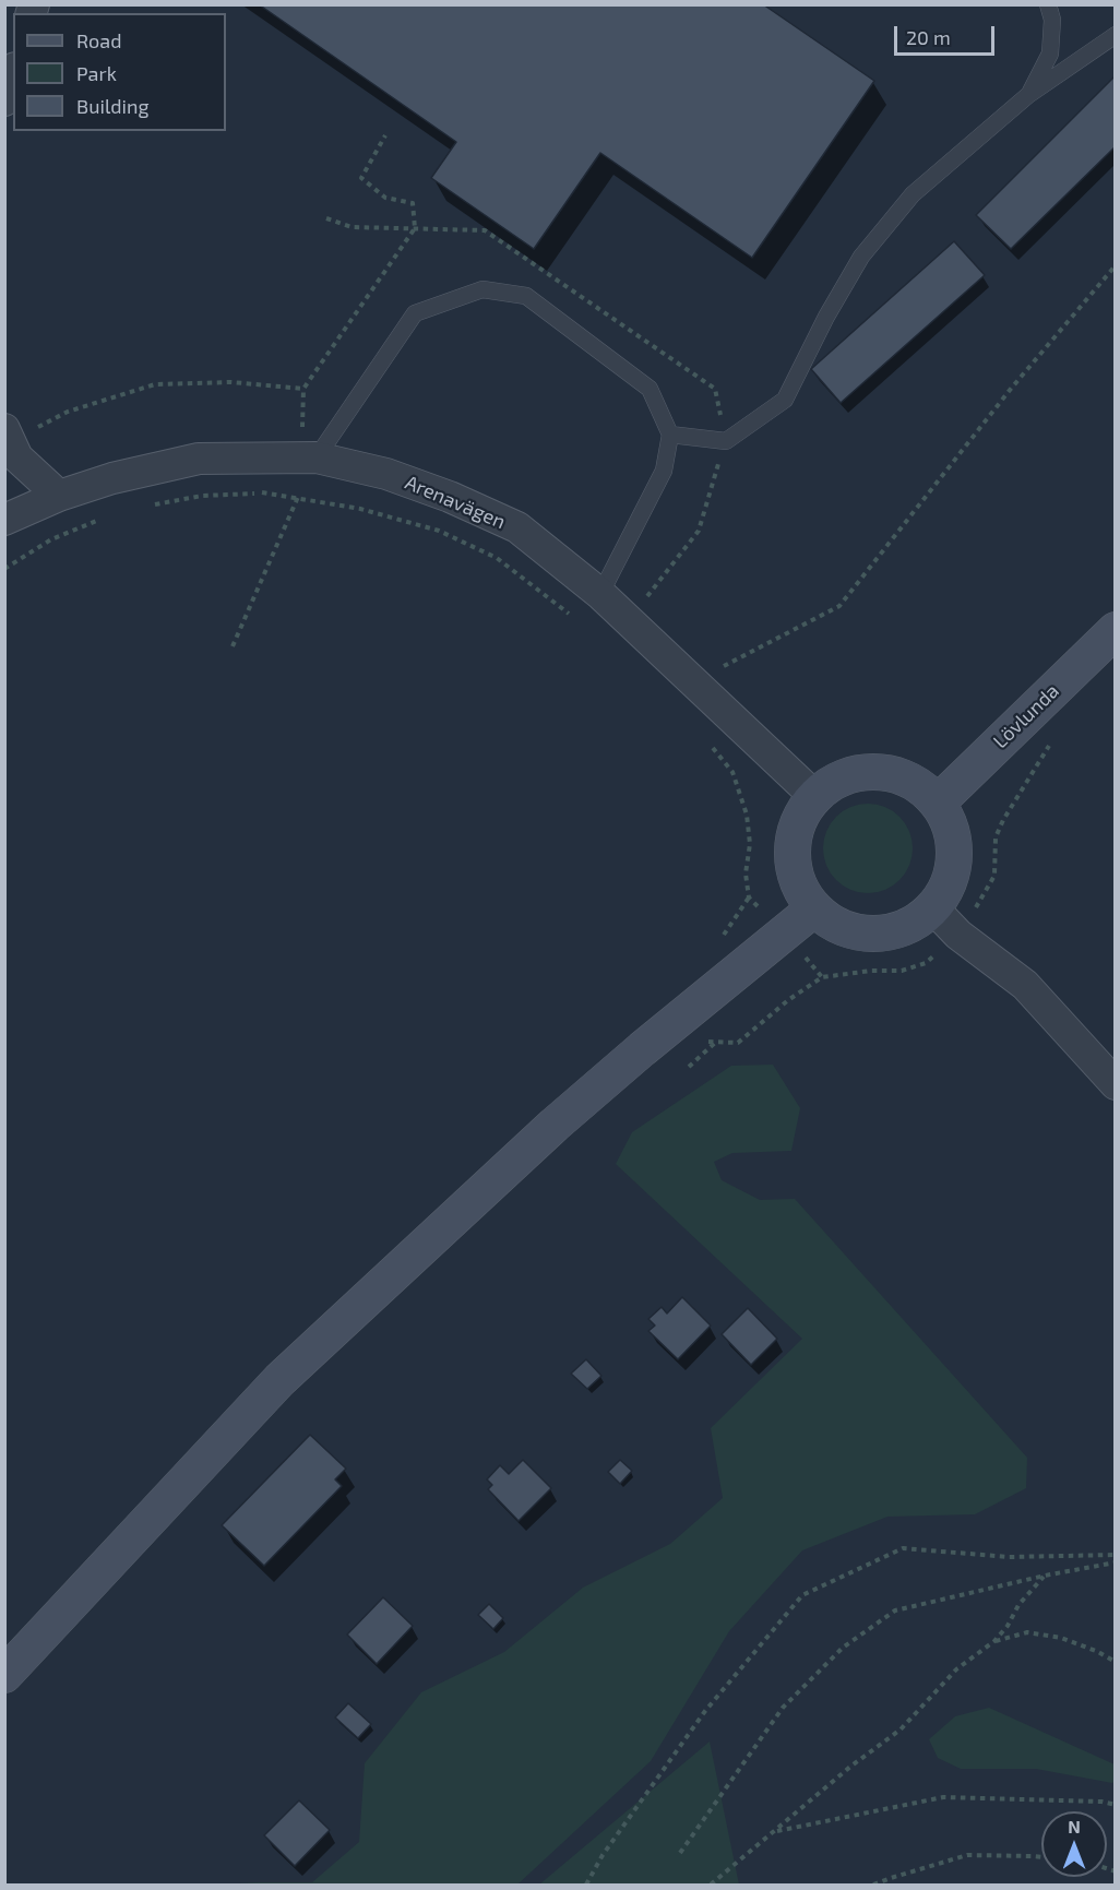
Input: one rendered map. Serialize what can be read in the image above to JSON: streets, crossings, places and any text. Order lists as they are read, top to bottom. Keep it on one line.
{"streets":{"main road":["Lövlunda"],"street":["Arenavägen"]},"crossings":[["Arenavägen","Lövlunda"]],"legend":["Road","Park","Building"],"scale_bar":"20 m","north":"top"}
